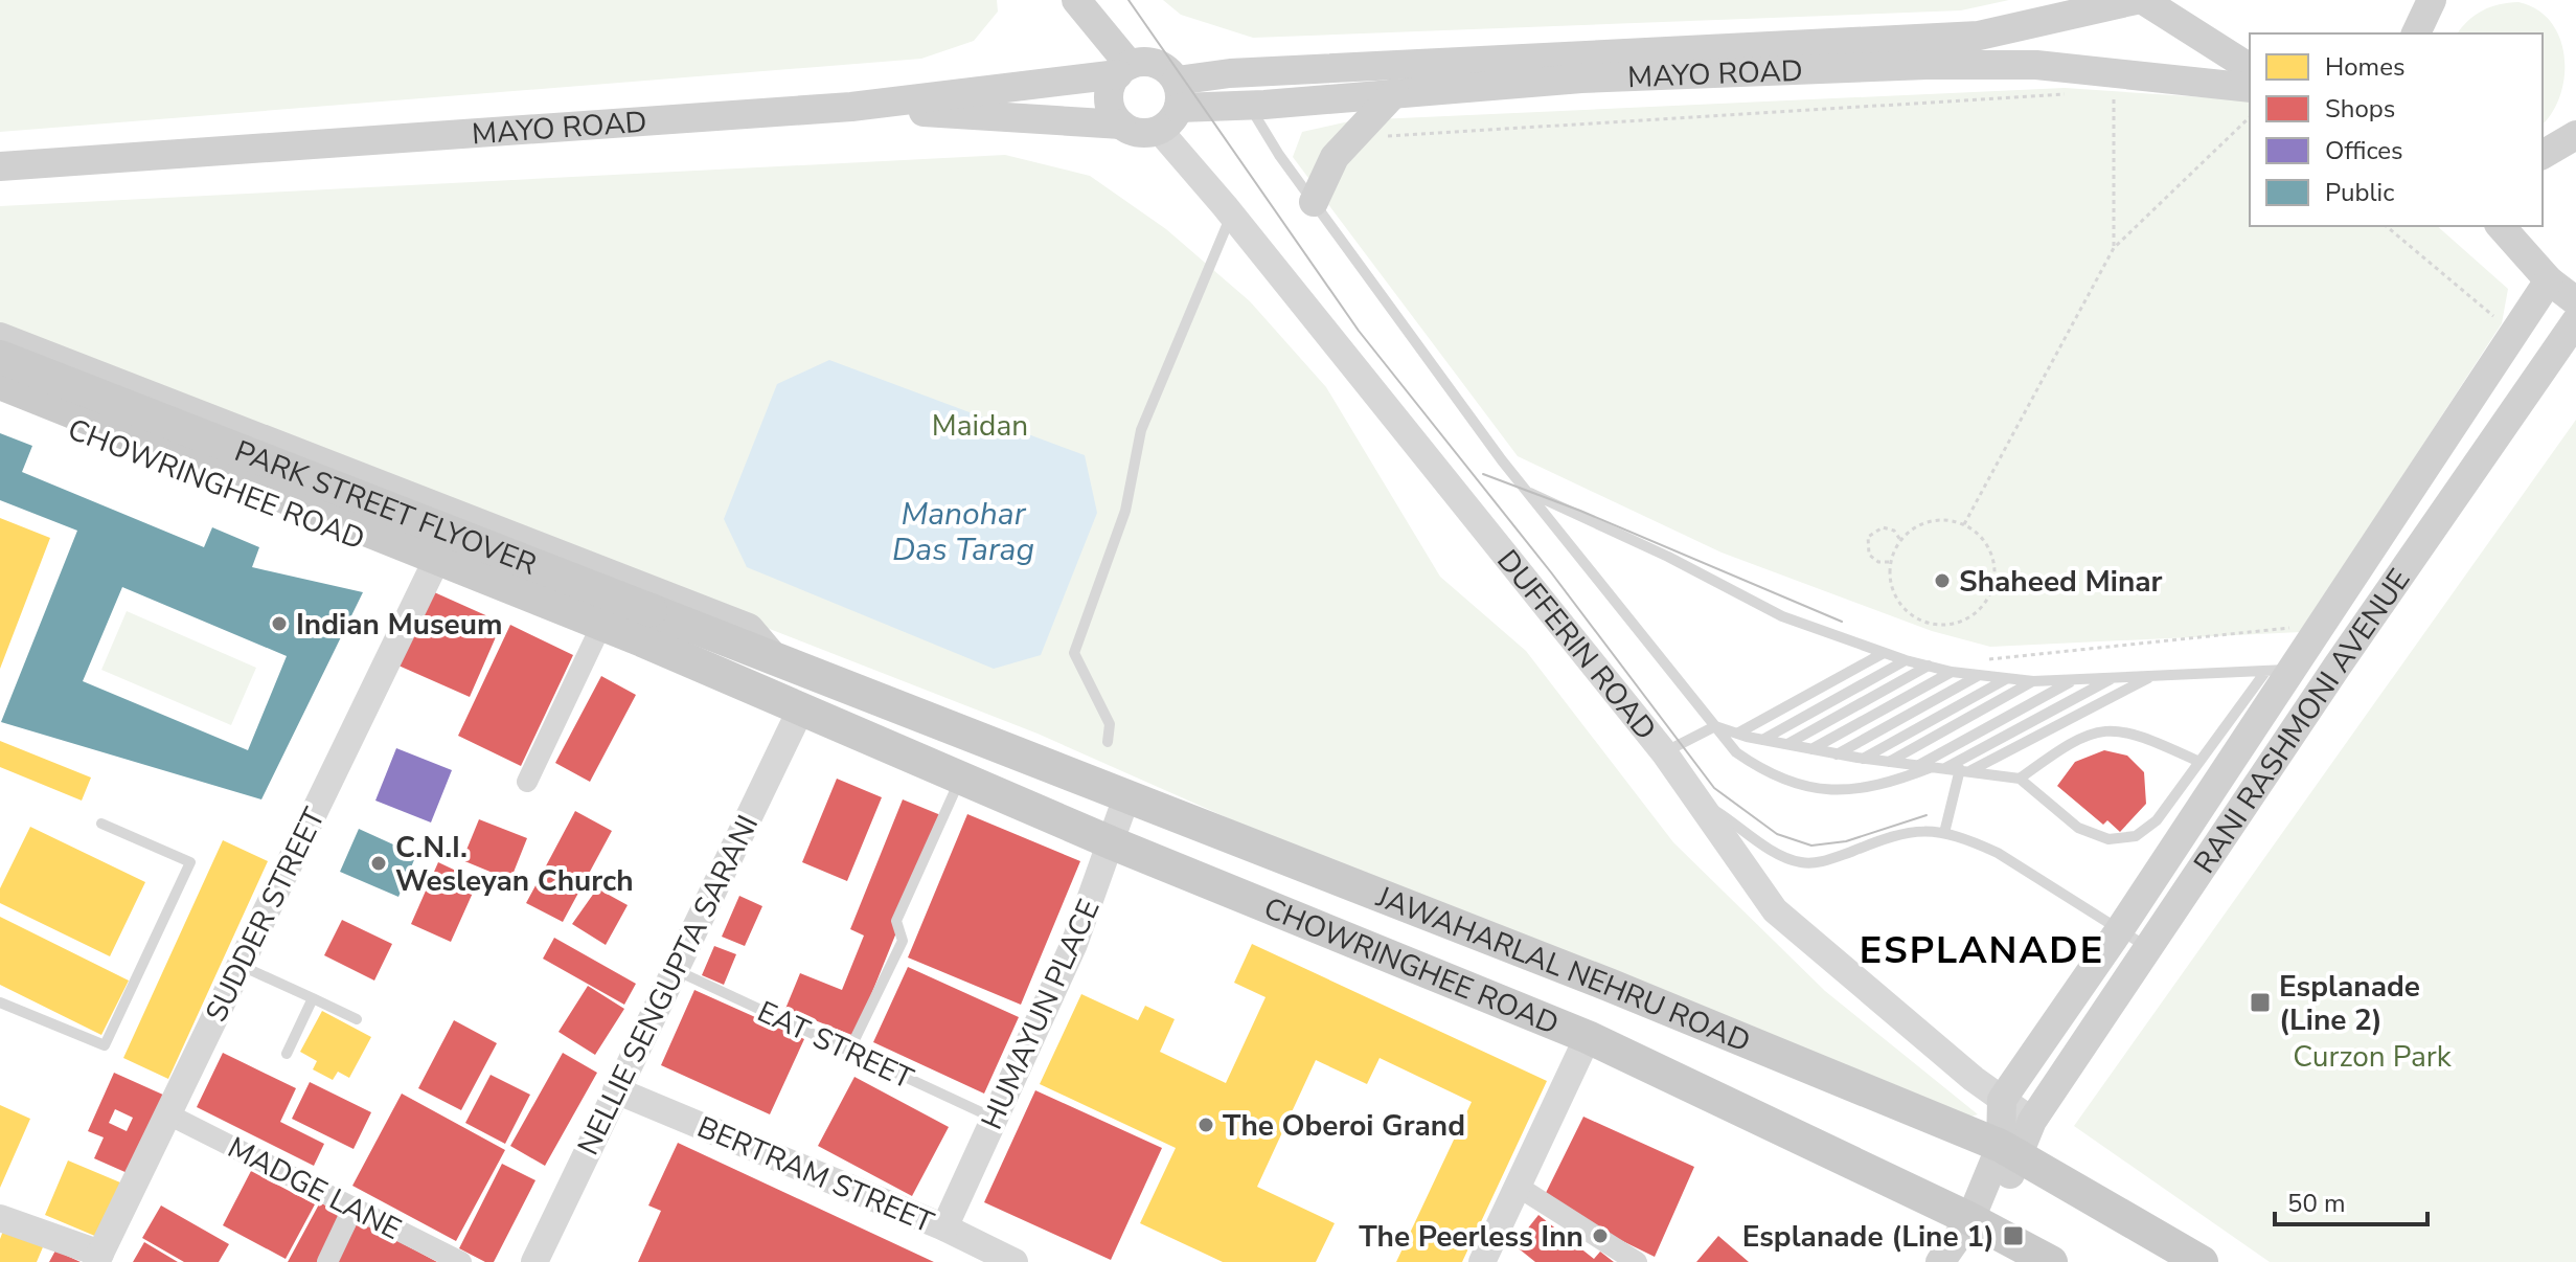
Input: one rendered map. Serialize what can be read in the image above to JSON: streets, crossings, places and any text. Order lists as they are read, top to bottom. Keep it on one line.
{"streets":{"main road":["MAYO ROAD","CHOWRINGHEE ROAD","PARK STREET FLYOVER","RANI RASHMONI AVENUE","JAWAHARLAL NEHRU ROAD"],"street":["DUFFERIN ROAD","SUDDER STREET","NELLIE SENGUPTA SARANI","HUMAYUN PLACE","BERTRAM STREET","MADGE LANE"],"lane":["EAT STREET"]},"crossings":[["MAYO ROAD","DUFFERIN ROAD"],["CHOWRINGHEE ROAD","PARK STREET FLYOVER"],["CHOWRINGHEE ROAD","RANI RASHMONI AVENUE"],["CHOWRINGHEE ROAD","SUDDER STREET"],["CHOWRINGHEE ROAD","NELLIE SENGUPTA SARANI"],["CHOWRINGHEE ROAD","HUMAYUN PLACE"],["DUFFERIN ROAD","RANI RASHMONI AVENUE"],["RANI RASHMONI AVENUE","JAWAHARLAL NEHRU ROAD"],["SUDDER STREET","MADGE LANE"],["JAWAHARLAL NEHRU ROAD","HUMAYUN PLACE"],["NELLIE SENGUPTA SARANI","EAT STREET"],["NELLIE SENGUPTA SARANI","BERTRAM STREET"],["HUMAYUN PLACE","EAT STREET"],["HUMAYUN PLACE","BERTRAM STREET"]],"districts":["ESPLANADE"],"water":["Manohar Das Tarag"],"parks":["Maidan","Curzon Park"],"places":{"other":["Shaheed Minar","Indian Museum","C.N.I. Wesleyan Church","The Oberoi Grand","The Peerless Inn"],"transit":["Esplanade (Line 2)","Esplanade (Line 1)"]},"legend":["Homes","Shops","Offices","Public"],"scale_bar":"50 m"}
